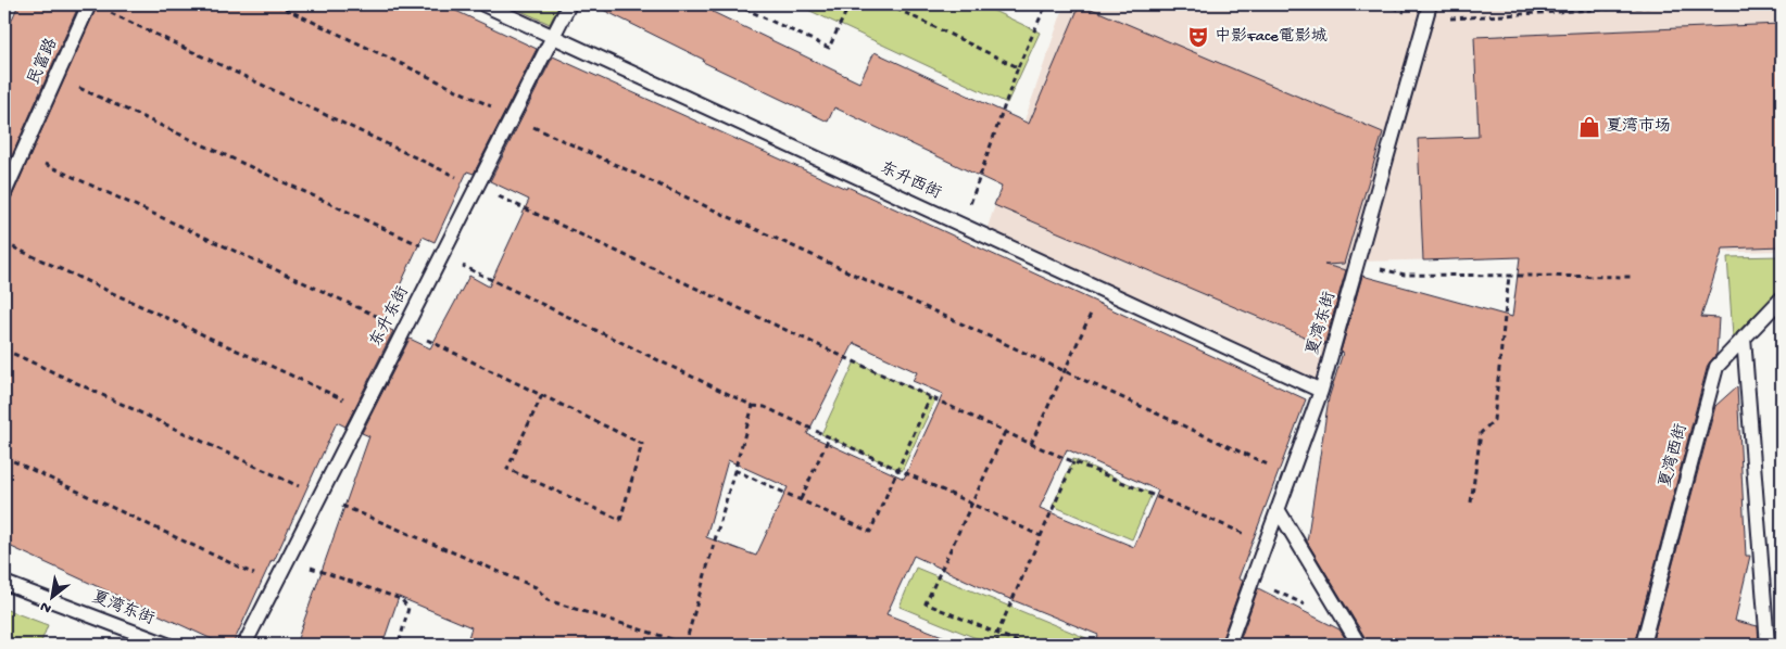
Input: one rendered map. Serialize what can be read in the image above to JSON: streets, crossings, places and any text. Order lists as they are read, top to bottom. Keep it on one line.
{"streets":{"lane":["民富路","东升西街","东升东街","夏湾东街","夏湾西街"]},"crossings":[["东升西街","东升东街"],["东升西街","夏湾东街"]],"places":{"theatre":["中影Face電影城"],"shop":["夏湾市场"]},"north":"bottom left"}
